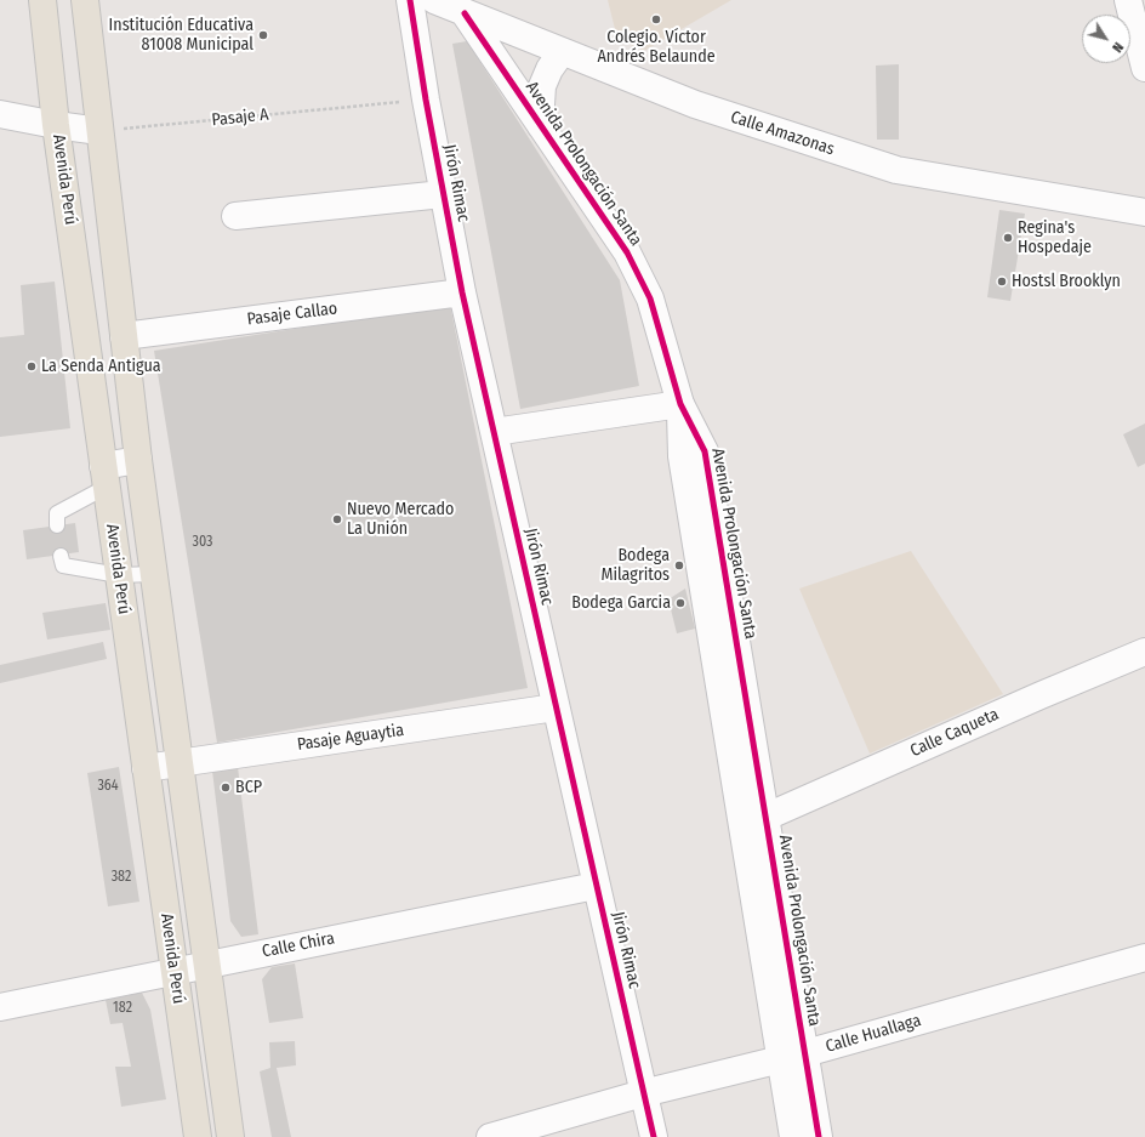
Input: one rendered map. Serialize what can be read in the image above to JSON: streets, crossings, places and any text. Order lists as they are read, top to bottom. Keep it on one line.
{"streets":{"main road":["Avenida Perú"],"street":["Calle Amazonas","Avenida Prolongación Santa","Jirón Rimac","Pasaje Callao","Calle Caqueta","Pasaje Aguaytia","Calle Chira","Calle Huallaga"],"path":["Pasaje A"]},"crossings":[["Pasaje A","Avenida Perú"],["Pasaje A","Jirón Rimac"],["Calle Amazonas","Avenida Prolongación Santa"],["Avenida Prolongación Santa","Calle Caqueta"],["Avenida Prolongación Santa","Calle Huallaga"],["Avenida Perú","Pasaje Callao"],["Avenida Perú","Pasaje Aguaytia"],["Avenida Perú","Calle Chira"],["Jirón Rimac","Pasaje Callao"],["Jirón Rimac","Pasaje Aguaytia"],["Jirón Rimac","Calle Chira"],["Jirón Rimac","Calle Huallaga"]],"places":["Colegio. Víctor Andrés Belaunde","Institución Educativa 81008 Municipal","Regina's Hospedaje","Hostsl Brooklyn","La Senda Antigua","Nuevo Mercado La Unión","Bodega Milagritos","Bodega Garcia","BCP"],"house_numbers":["303","364","382","182"],"north":"bottom right"}
